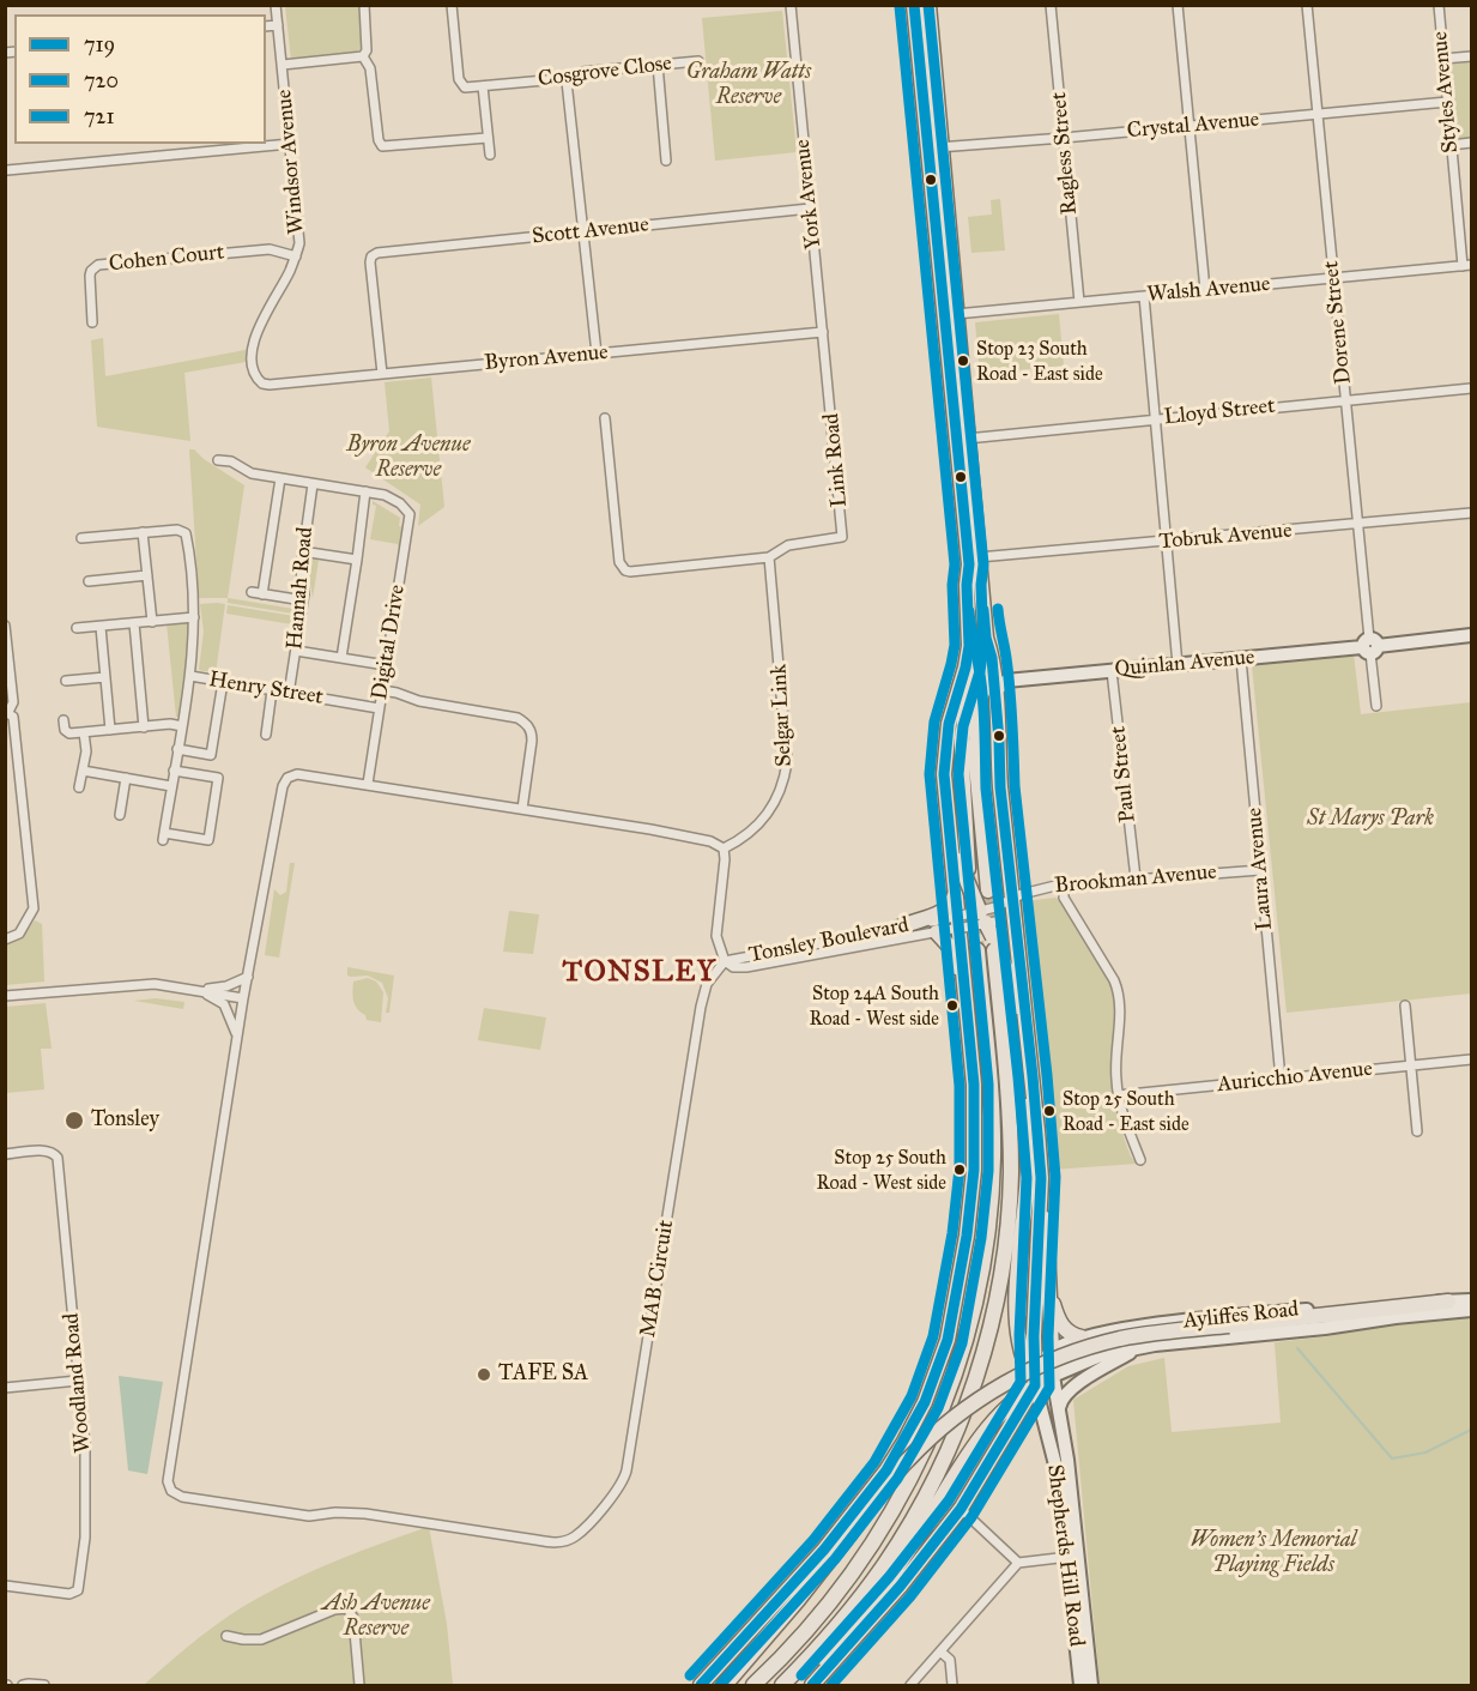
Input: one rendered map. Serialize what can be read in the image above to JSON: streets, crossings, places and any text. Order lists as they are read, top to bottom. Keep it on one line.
{"streets":{"highway":["Ayliffes Road"],"main road":["Quinlan Avenue","Shepherds Hill Road"],"street":["Cosgrove Close","Styles Avenue","Crystal Avenue","Ragless Street","Windsor Avenue","York Avenue","Scott Avenue","Cohen Court","Walsh Avenue","Dorene Street","Byron Avenue","Lloyd Street","Link Road","Tobruk Avenue","Hannah Road","Digital Drive","Henry Street","Selgar Link","Paul Street","Laura Avenue","Brookman Avenue","Tonsley Boulevard","Auricchio Avenue","MAB Circuit","Woodland Road"]},"crossings":[["Styles Avenue","Crystal Avenue"],["Styles Avenue","Walsh Avenue"],["Crystal Avenue","Ragless Street"],["Crystal Avenue","Dorene Street"],["Ragless Street","Walsh Avenue"],["Windsor Avenue","Cohen Court"],["Windsor Avenue","Byron Avenue"],["York Avenue","Scott Avenue"],["York Avenue","Byron Avenue"],["York Avenue","Link Road"],["Scott Avenue","Byron Avenue"],["Walsh Avenue","Dorene Street"],["Dorene Street","Lloyd Street"],["Dorene Street","Tobruk Avenue"],["Dorene Street","Quinlan Avenue"],["Link Road","Selgar Link"],["Hannah Road","Henry Street"],["Digital Drive","Henry Street"],["Digital Drive","MAB Circuit"],["Quinlan Avenue","Paul Street"],["Quinlan Avenue","Laura Avenue"],["Selgar Link","MAB Circuit"],["Paul Street","Brookman Avenue"],["Laura Avenue","Brookman Avenue"],["Laura Avenue","Auricchio Avenue"],["Brookman Avenue","Tonsley Boulevard"],["Tonsley Boulevard","MAB Circuit"],["Ayliffes Road","Shepherds Hill Road"]],"districts":["TONSLEY"],"parks":["Graham Watts Reserve","Byron Avenue Reserve","St Marys Park","Women's Memorial Playing Fields","Ash Avenue Reserve"],"places":["Stop 23 South Road - East side","Stop 24A South Road - West side","Stop 25 South Road - East side","Tonsley","Stop 25 South Road - West side","TAFE SA"],"lines":["transit line 719","transit line 720","transit line 721"],"legend":["719","720","721"]}
